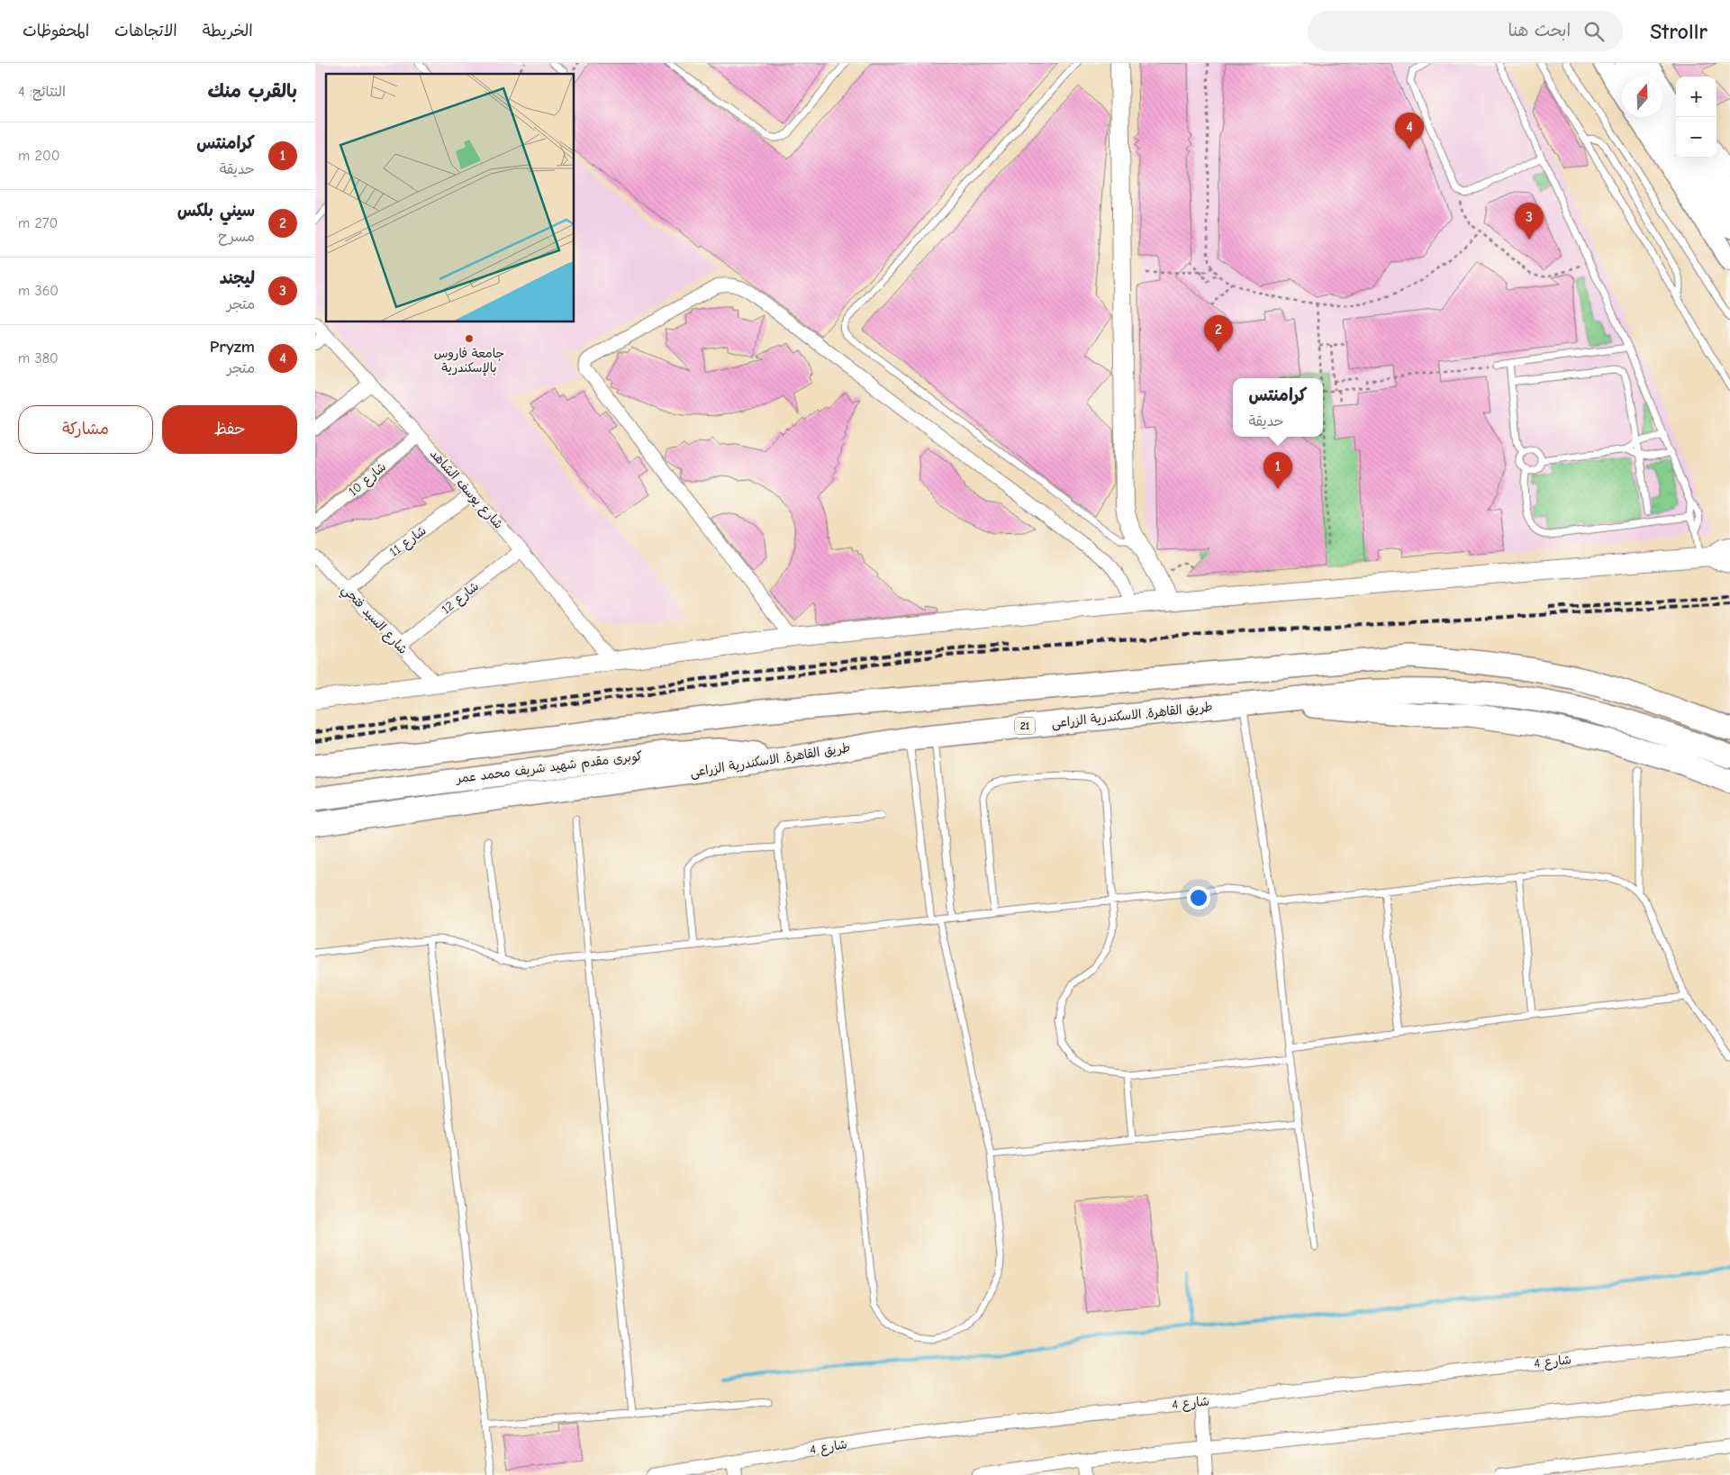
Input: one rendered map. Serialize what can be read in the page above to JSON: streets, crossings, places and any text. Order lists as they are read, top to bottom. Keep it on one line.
{"streets":{"highway":["طريق القاهرة, الاسكندرية الزراعى","21","كوبرى مقدم شهيد شريف محمد عمر"],"street":["شارع 10","شارع يوسف الشاهد","شارع 11","شارع 12","شارع السيد فتحي","شارع 4"]},"crossings":[["شارع 10","شارع يوسف الشاهد"],["شارع يوسف الشاهد","شارع 11"],["شارع يوسف الشاهد","شارع 12"],["شارع 11","شارع السيد فتحي"],["شارع 12","شارع السيد فتحي"],["طريق القاهرة, الاسكندرية الزراعى","كوبرى مقدم شهيد شريف محمد عمر"]],"places":["جامعة فاروس بالإسكندرية"],"north":"top","page":{"header":"Strollr","search":"ابحث هنا","nav":["الخريطة","الاتجاهات","المحفوظات"],"heading":["بالقرب منك","النتائج: 4"],"map_buttons":["+","−"],"pins":["4","3","2","1"],"list":[{"mark":"1","name":"كرامنتس","note":"حديقة","value":"200 m"},{"mark":"2","name":"سيني بلكس","note":"مسرح","value":"270 m"},{"mark":"3","name":"ليجند","note":"متجر","value":"360 m"},{"mark":"4","name":"Pryzm","note":"متجر","value":"380 m"}],"popup":["كرامنتس","حديقة"],"buttons":["حفظ","مشاركة"]}}
